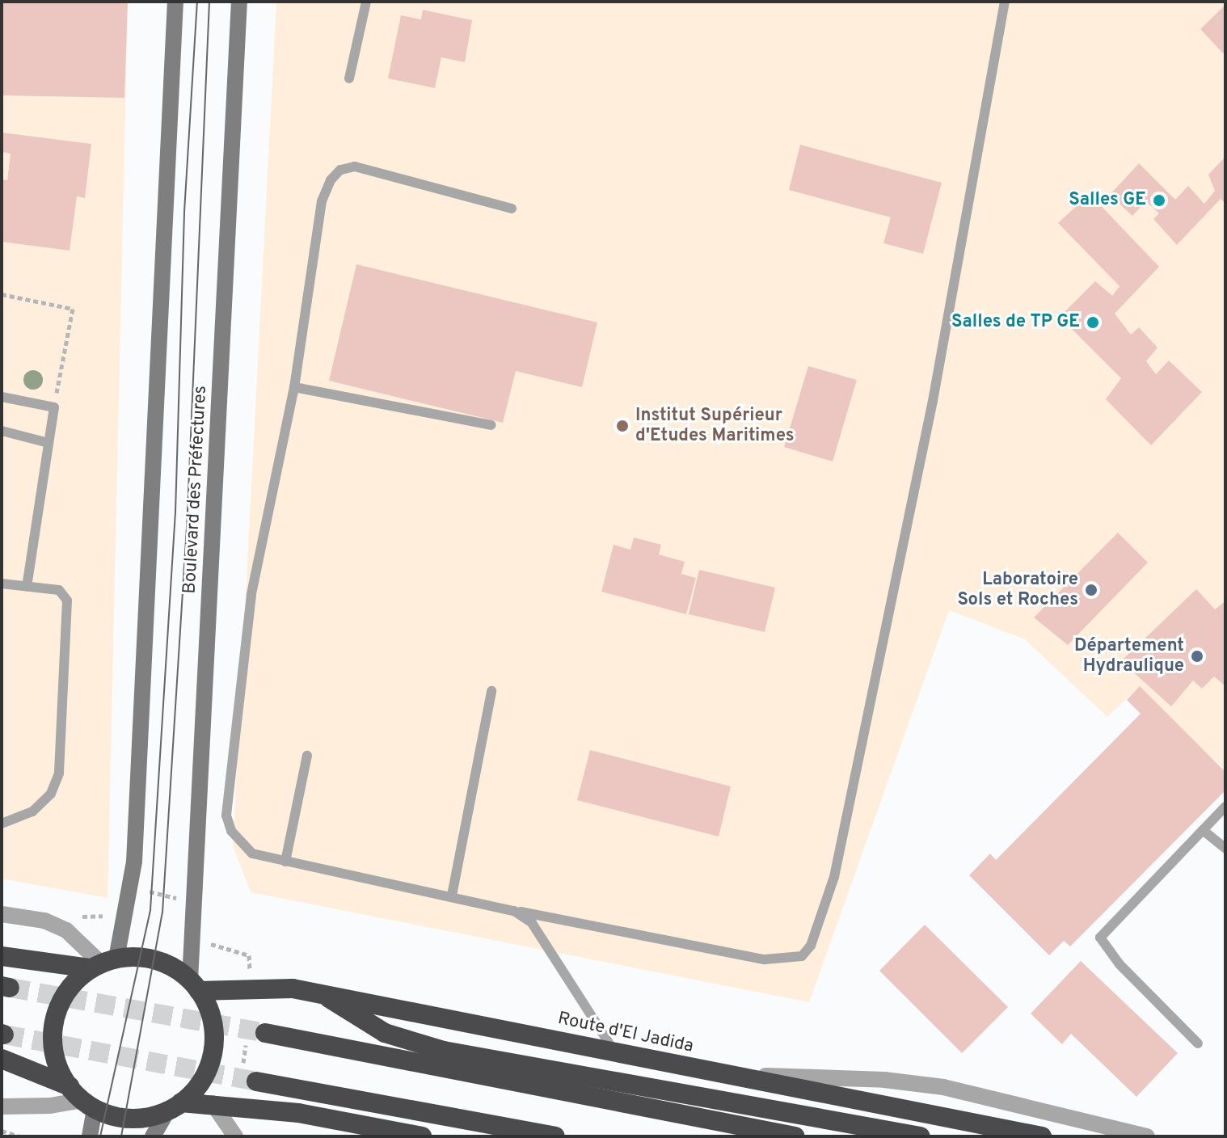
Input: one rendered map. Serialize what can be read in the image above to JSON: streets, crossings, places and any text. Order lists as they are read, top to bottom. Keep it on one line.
{"streets":{"highway":["Route d'El Jadida"],"street":["Boulevard des Préfectures"]},"crossings":[["Boulevard des Préfectures","Route d'El Jadida"]],"places":["Salles GE","Salles de TP GE","Institut Supérieur d'Etudes Maritimes","Laboratoire Sols et Roches","Département Hydraulique"]}
